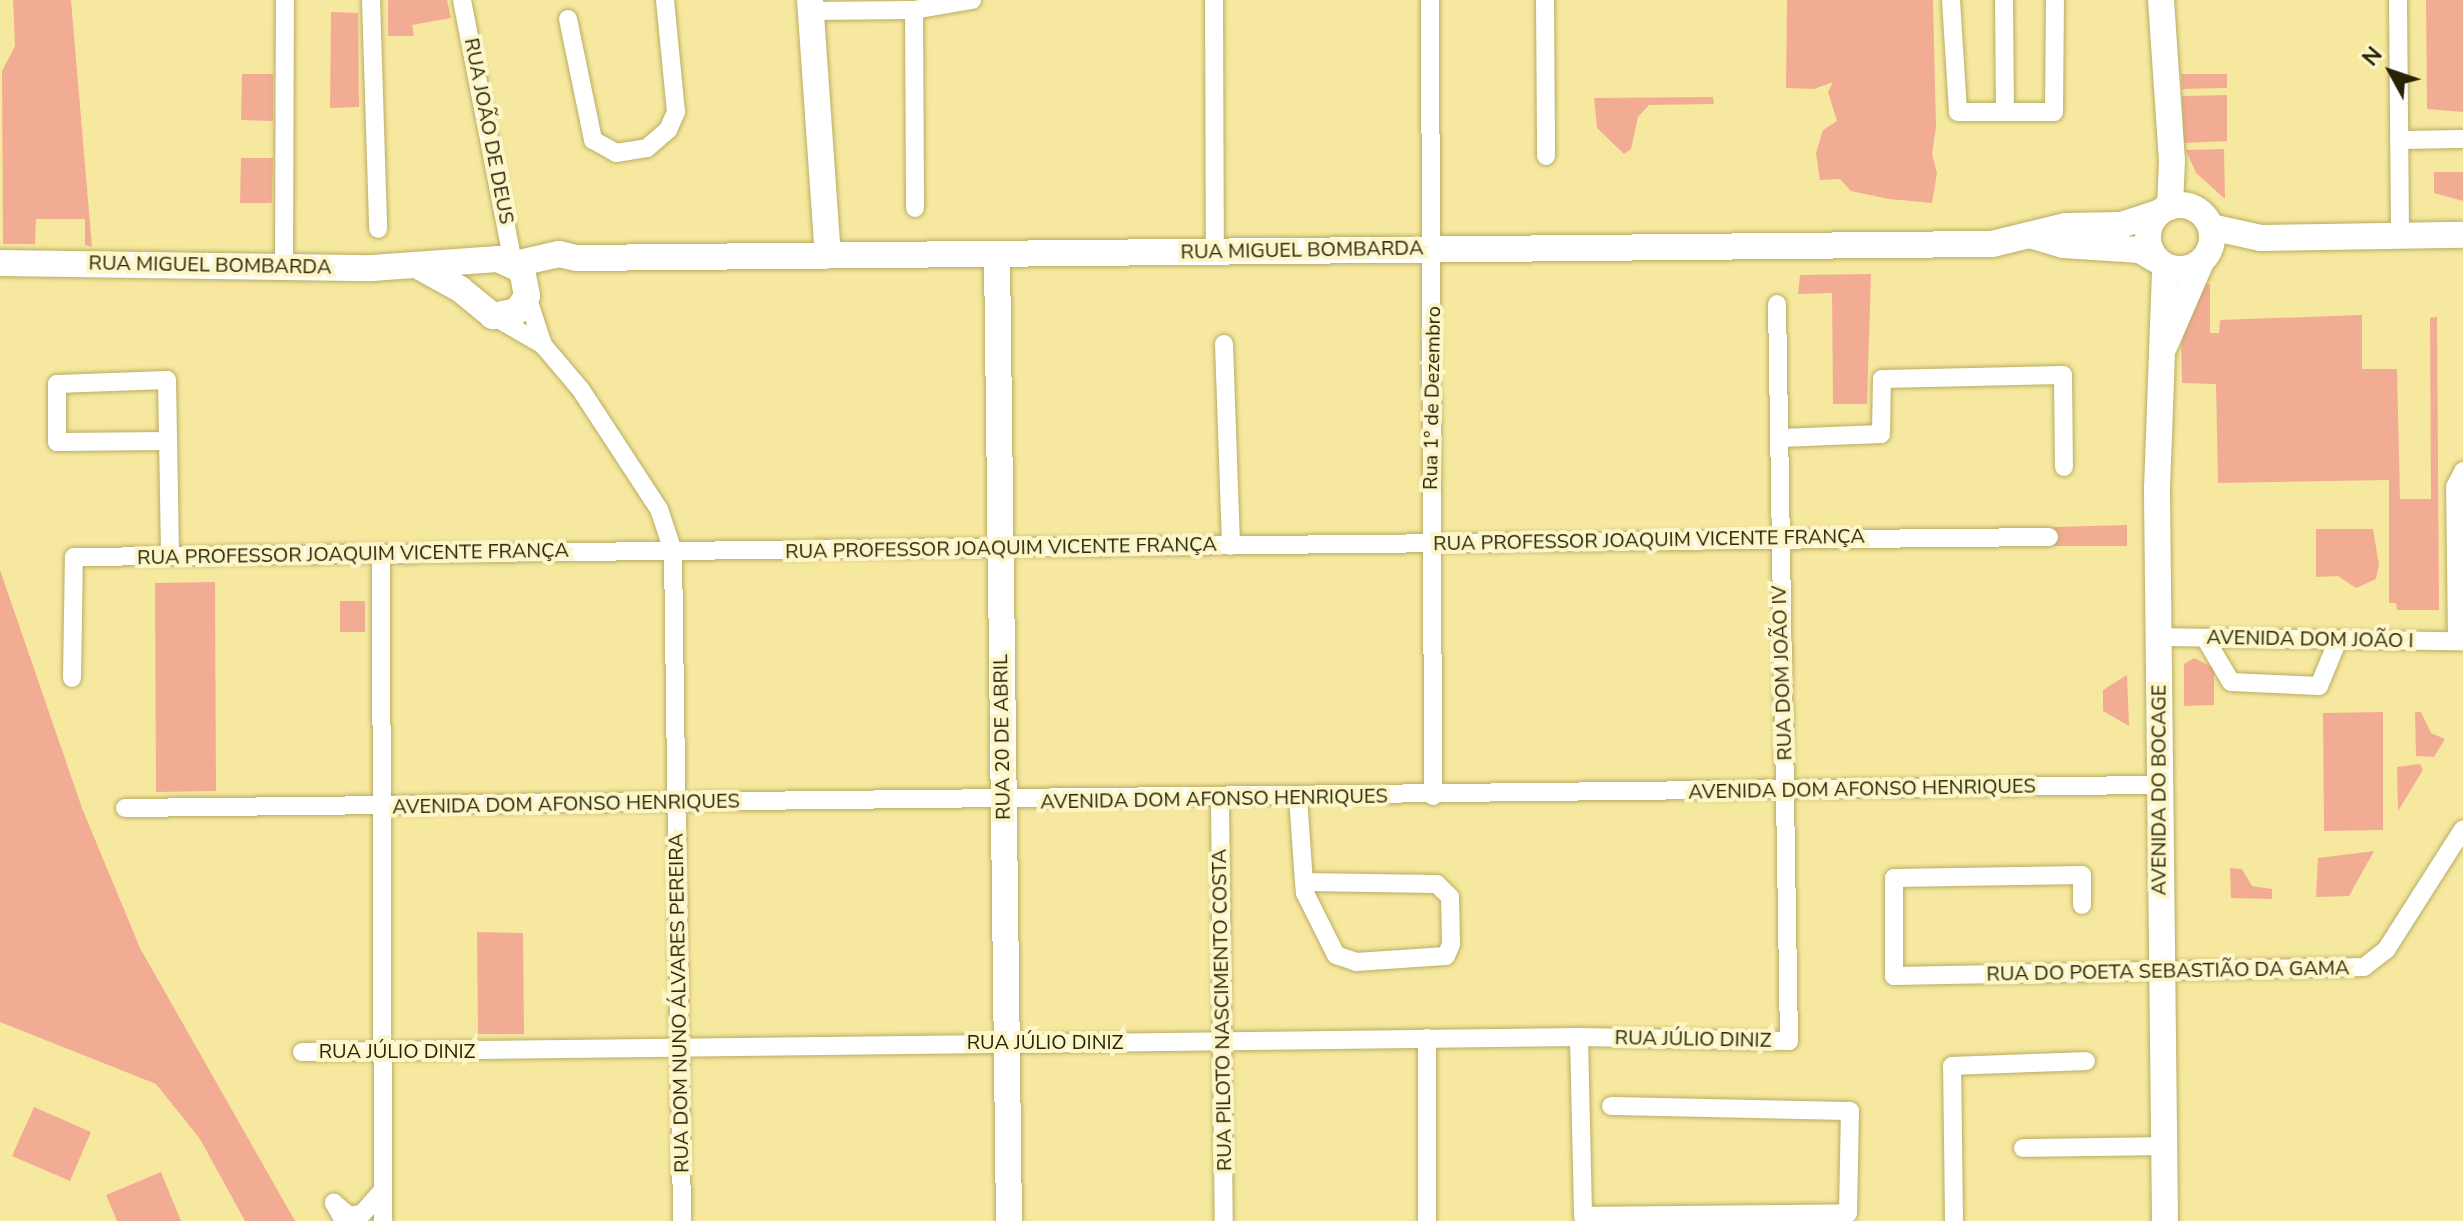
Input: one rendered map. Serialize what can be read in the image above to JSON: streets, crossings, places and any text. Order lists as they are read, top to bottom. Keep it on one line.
{"streets":{"street":["RUA JOÃO DE DEUS","RUA MIGUEL BOMBARDA","Rua 1º de Dezembro","RUA PROFESSOR JOAQUIM VICENTE FRANÇA","AVENIDA DOM JOÃO I","RUA DOM JOÃO IV","RUA 20 DE ABRIL","AVENIDA DOM AFONSO HENRIQUES","AVENIDA DO BOCAGE","RUA DO POETA SEBASTIÃO DA GAMA","RUA DOM NUNO ÁLVARES PEREIRA","RUA PILOTO NASCIMENTO COSTA","RUA JÚLIO DINIZ"]},"crossings":[["RUA JOÃO DE DEUS","RUA MIGUEL BOMBARDA"],["RUA MIGUEL BOMBARDA","Rua 1º de Dezembro"],["RUA MIGUEL BOMBARDA","RUA 20 DE ABRIL"],["RUA MIGUEL BOMBARDA","AVENIDA DO BOCAGE"],["RUA MIGUEL BOMBARDA","RUA DOM NUNO ÁLVARES PEREIRA"],["Rua 1º de Dezembro","RUA PROFESSOR JOAQUIM VICENTE FRANÇA"],["Rua 1º de Dezembro","AVENIDA DOM AFONSO HENRIQUES"],["RUA PROFESSOR JOAQUIM VICENTE FRANÇA","RUA DOM JOÃO IV"],["RUA PROFESSOR JOAQUIM VICENTE FRANÇA","RUA 20 DE ABRIL"],["RUA PROFESSOR JOAQUIM VICENTE FRANÇA","RUA DOM NUNO ÁLVARES PEREIRA"],["AVENIDA DOM JOÃO I","AVENIDA DO BOCAGE"],["RUA DOM JOÃO IV","AVENIDA DOM AFONSO HENRIQUES"],["RUA DOM JOÃO IV","RUA JÚLIO DINIZ"],["RUA 20 DE ABRIL","AVENIDA DOM AFONSO HENRIQUES"],["RUA 20 DE ABRIL","RUA JÚLIO DINIZ"],["AVENIDA DOM AFONSO HENRIQUES","AVENIDA DO BOCAGE"],["AVENIDA DOM AFONSO HENRIQUES","RUA DOM NUNO ÁLVARES PEREIRA"],["AVENIDA DOM AFONSO HENRIQUES","RUA PILOTO NASCIMENTO COSTA"],["AVENIDA DO BOCAGE","RUA DO POETA SEBASTIÃO DA GAMA"],["RUA DOM NUNO ÁLVARES PEREIRA","RUA JÚLIO DINIZ"],["RUA PILOTO NASCIMENTO COSTA","RUA JÚLIO DINIZ"]],"north":"top left"}
